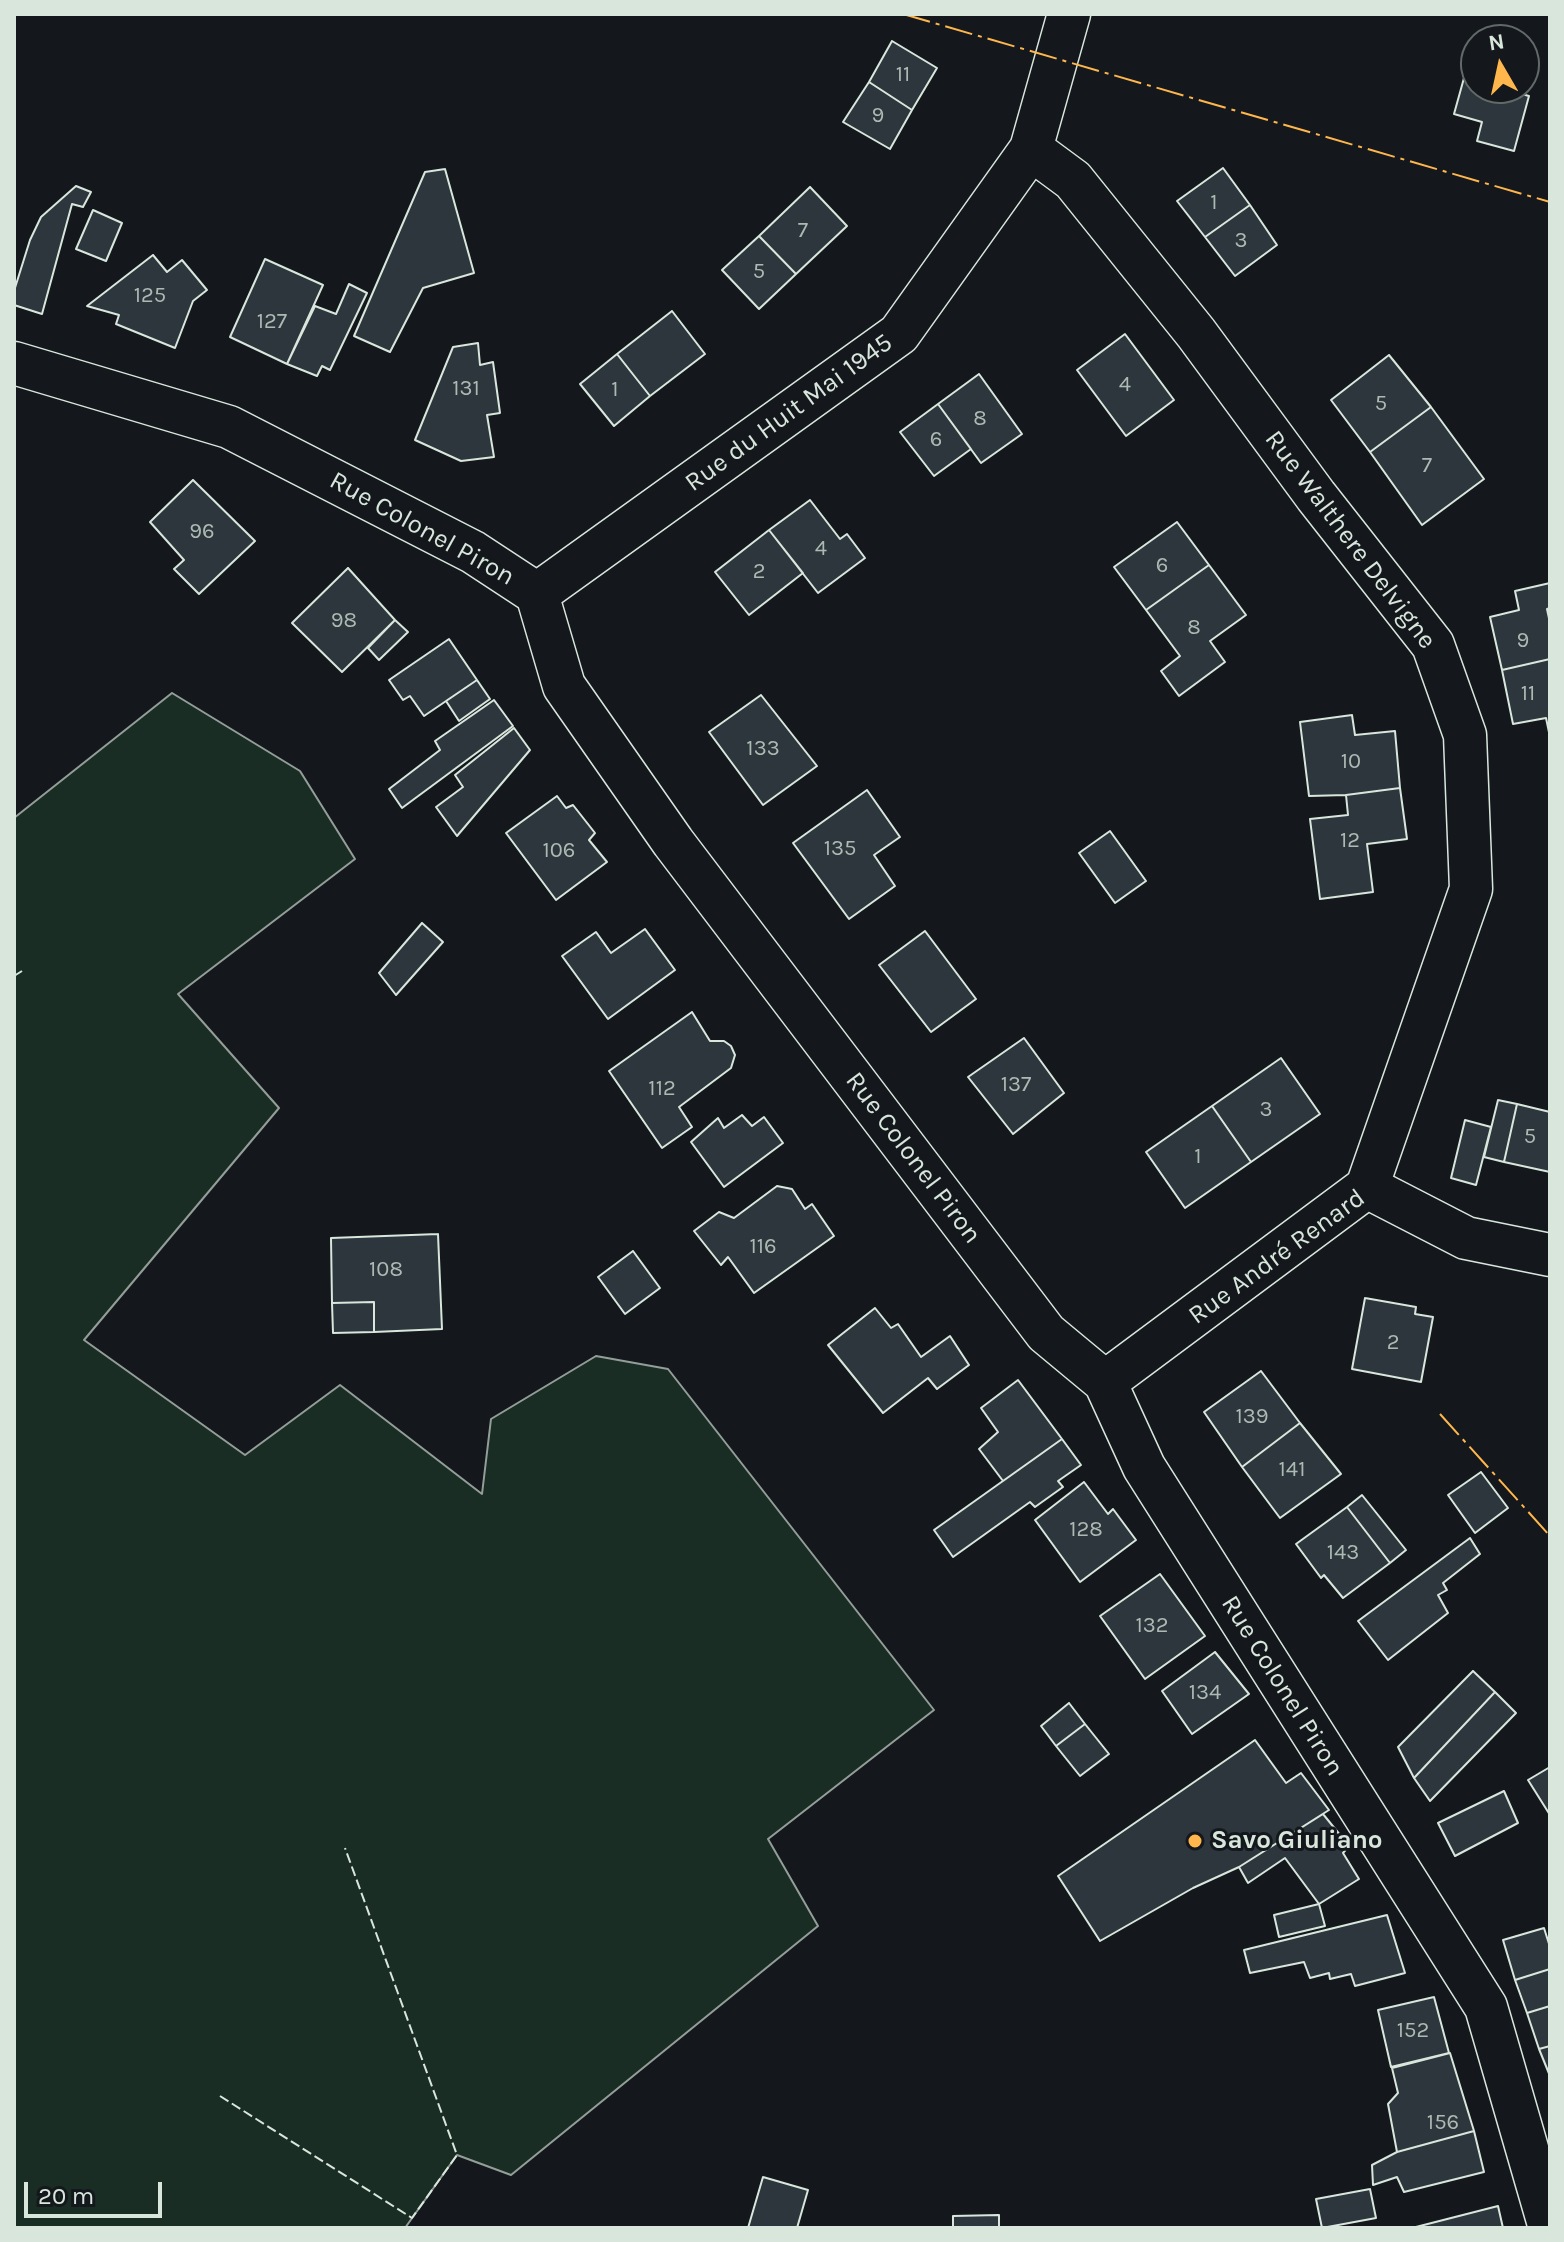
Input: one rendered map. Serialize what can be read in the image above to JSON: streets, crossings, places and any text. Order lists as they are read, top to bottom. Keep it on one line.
{"streets":{"street":["Rue du Huit Mai 1945","Rue Colonel Piron","Rue Walthere Delvigne","Rue André Renard"]},"crossings":[["Rue du Huit Mai 1945","Rue Colonel Piron"],["Rue du Huit Mai 1945","Rue Walthere Delvigne"],["Rue Colonel Piron","Rue André Renard"],["Rue Walthere Delvigne","Rue André Renard"]],"places":["Savo Giuliano"],"house_numbers":["11","9","1","7","3","5","125","127","4","131","1","5","8","6","7","96","4","6","2","98","8","9","11","133","10","12","135","106","137","112","3","5","1","116","108","2","139","141","128","143","132","134","152","156"],"scale_bar":"20 m","north":"top"}
